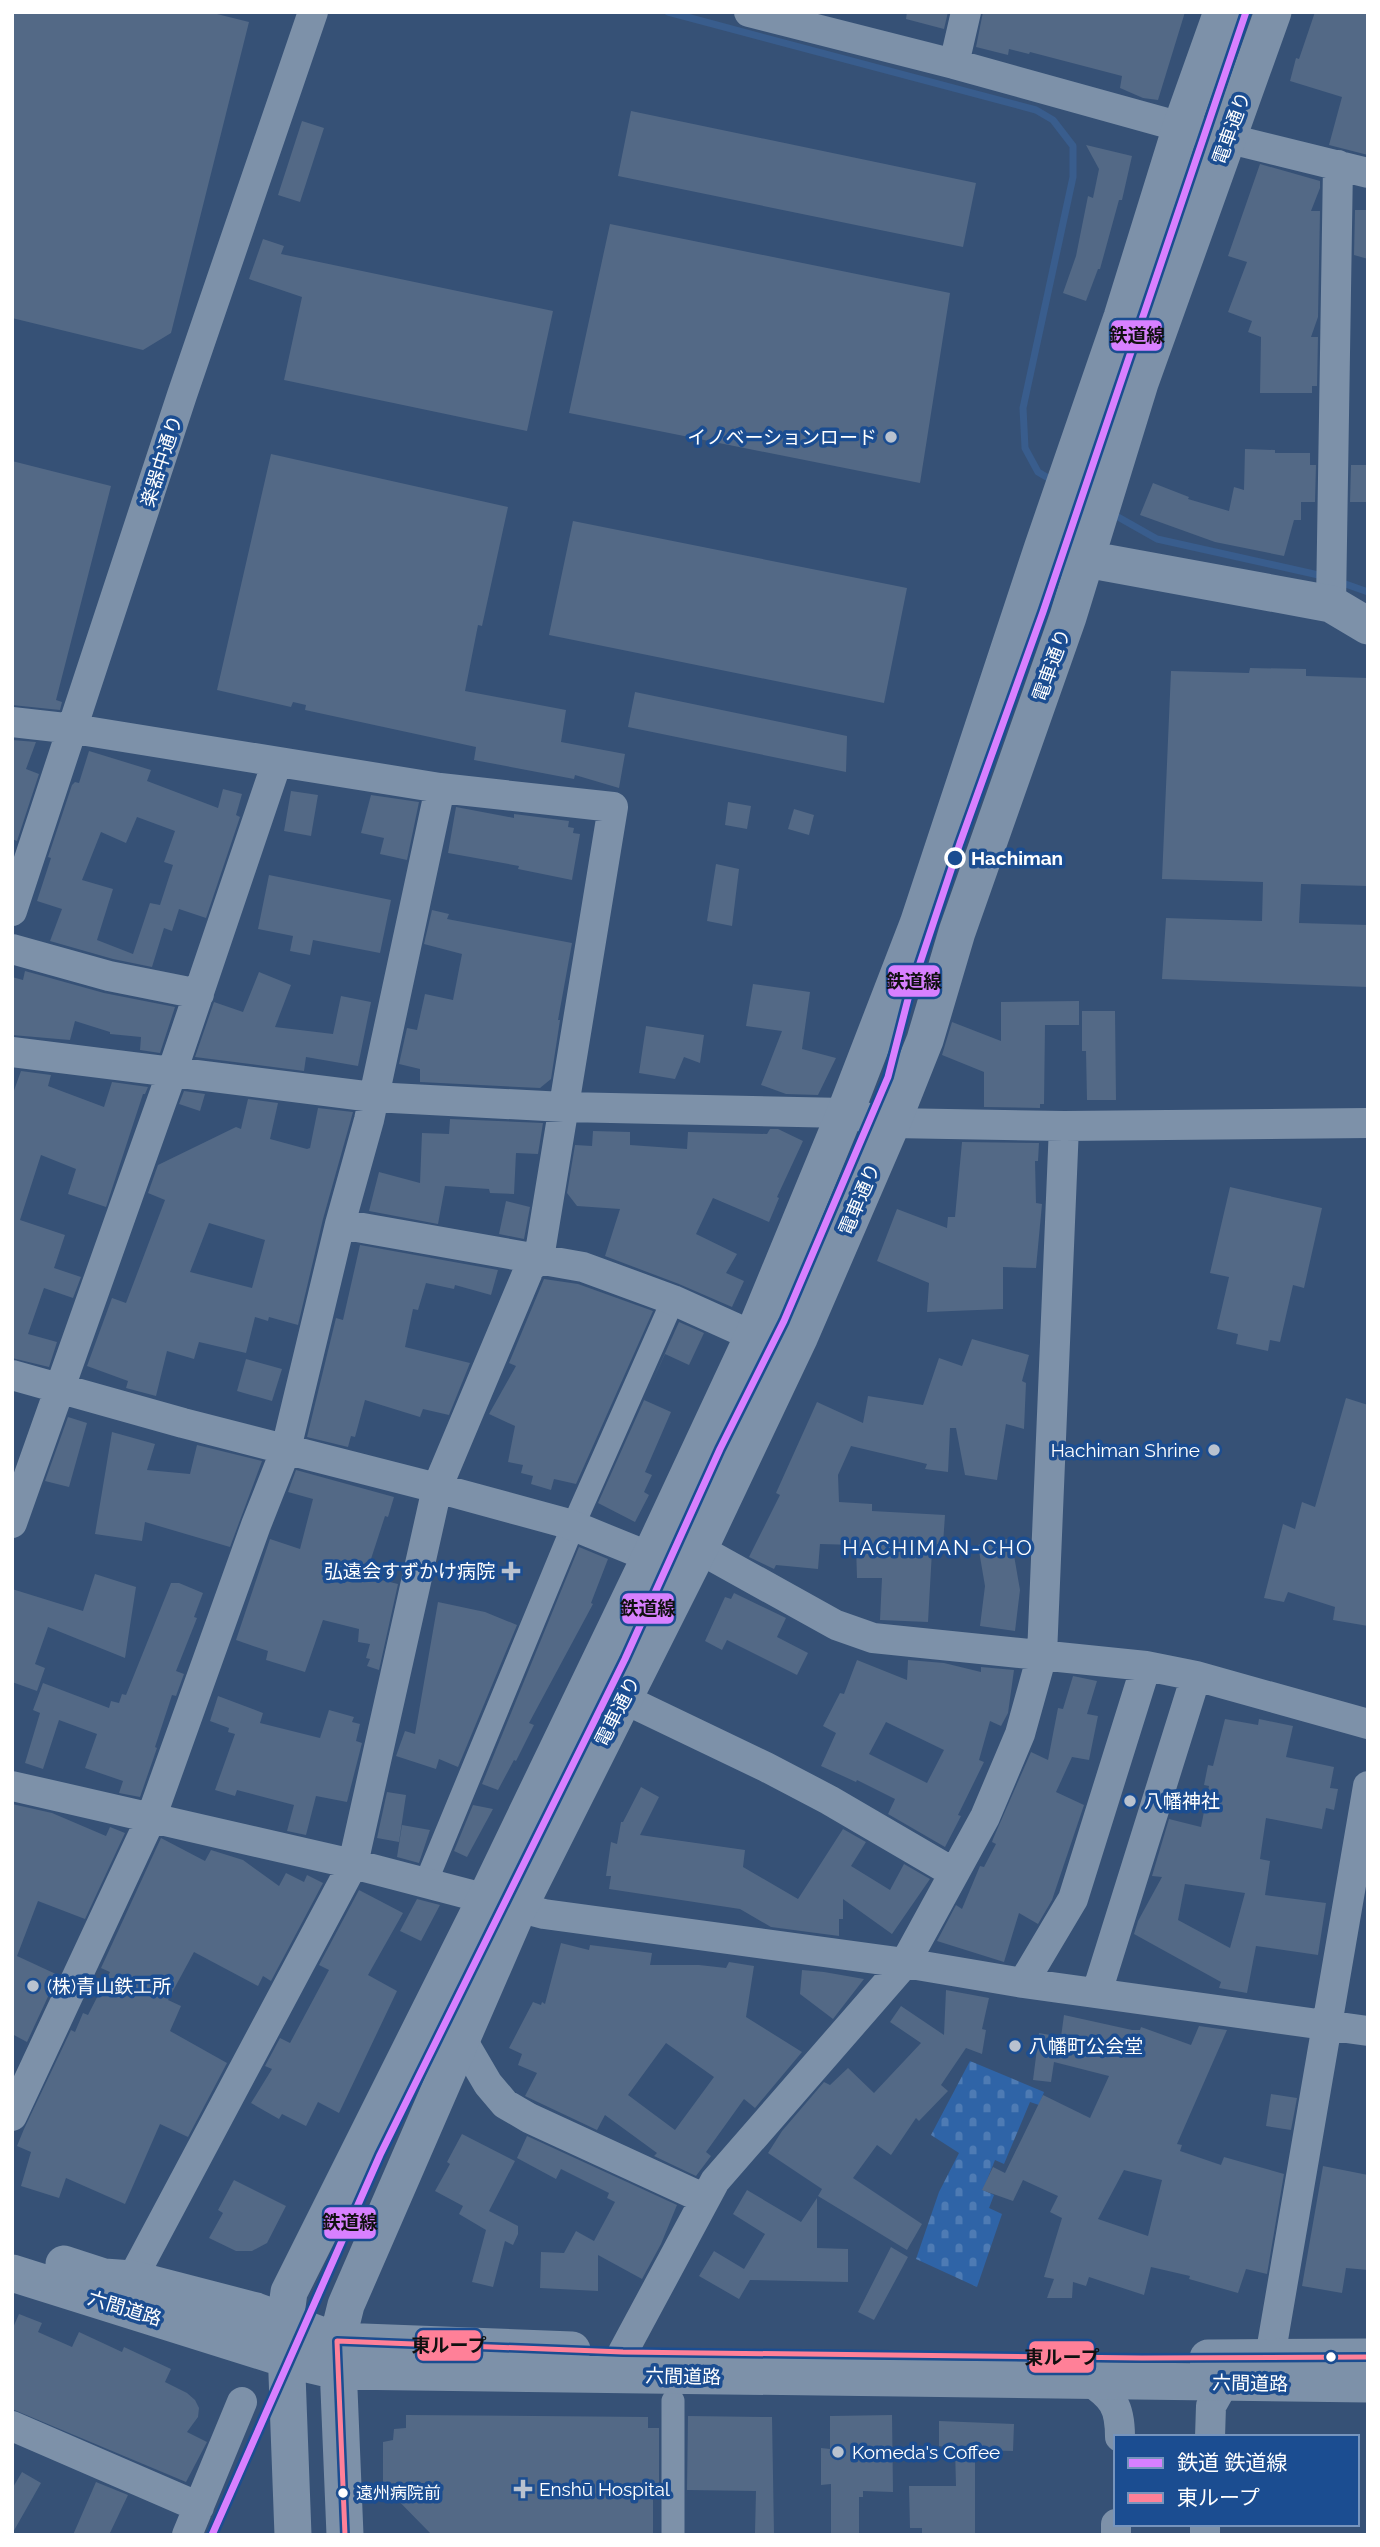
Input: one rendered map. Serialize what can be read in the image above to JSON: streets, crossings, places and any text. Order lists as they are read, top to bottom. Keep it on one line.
{"streets":{"street":["電車通り","楽器中通り","六間道路"]},"crossings":[["電車通り","六間道路"]],"districts":["HACHIMAN-CHO"],"places":{"other":["イノベーションロード","Hachiman","Hachiman Shrine","八幡神社","(株)青山鉄工所","八幡町公会堂","Komeda's Coffee","遠州病院前"],"health":["弘遠会すずかけ病院","Enshū Hospital"]},"lines":["rail line 鉄道線","transit line 東ループ"],"legend":["鉄道 鉄道線","東ループ"]}
